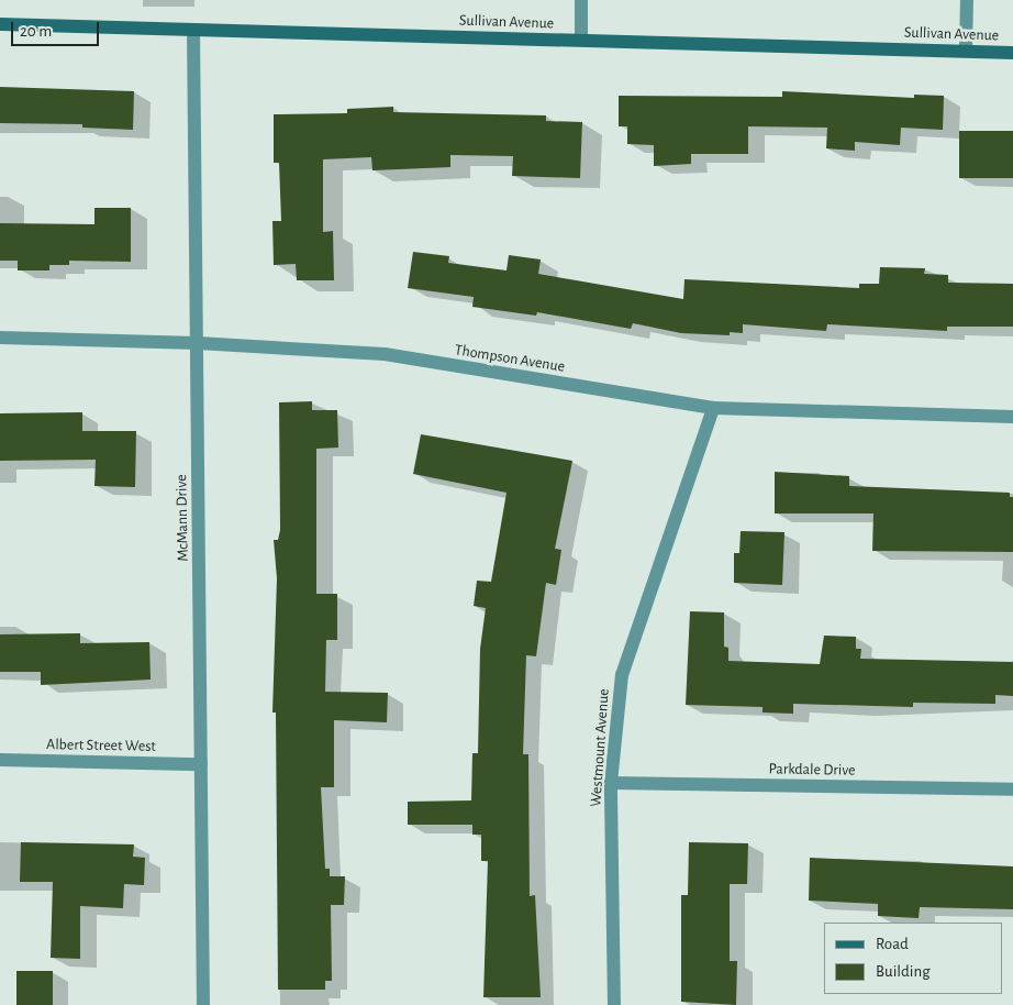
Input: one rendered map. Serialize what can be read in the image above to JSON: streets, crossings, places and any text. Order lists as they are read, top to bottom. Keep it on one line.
{"streets":{"street":["Sullivan Avenue","Thompson Avenue","McMann Drive","Albert Street West","Westmount Avenue","Parkdale Drive"]},"crossings":[["Sullivan Avenue","McMann Drive"],["Thompson Avenue","McMann Drive"],["Thompson Avenue","Westmount Avenue"],["McMann Drive","Albert Street West"],["Westmount Avenue","Parkdale Drive"]],"legend":["Road","Building"],"scale_bar":"20 m"}
